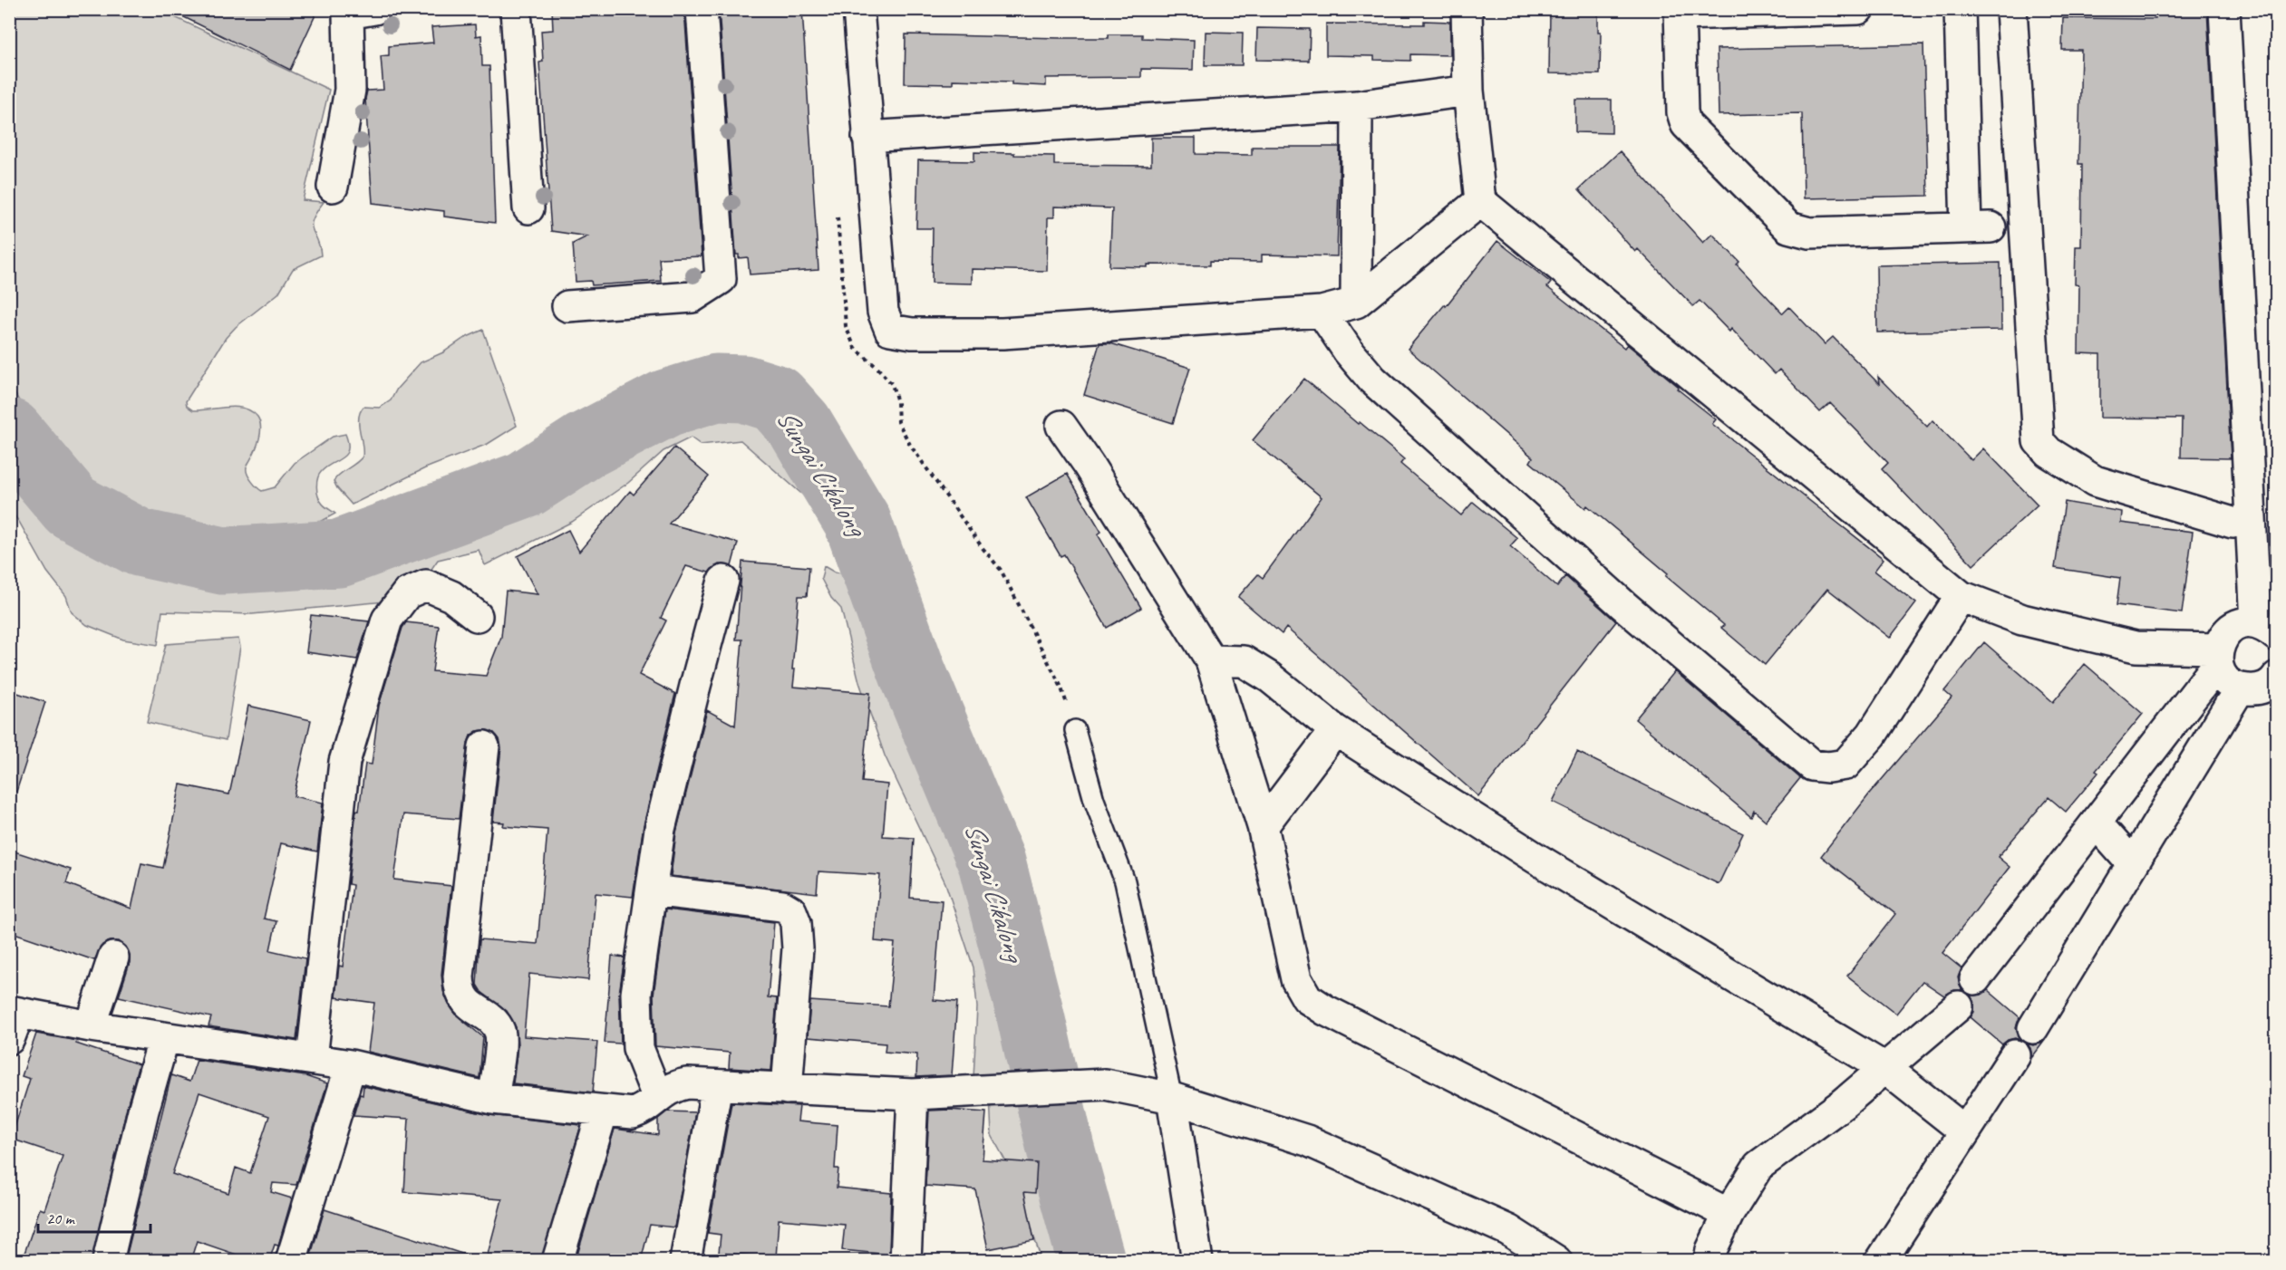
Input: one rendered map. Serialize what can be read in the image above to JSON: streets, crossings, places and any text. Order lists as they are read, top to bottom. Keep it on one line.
{"water":["Sungai Cikalong"],"scale_bar":"20 m"}
